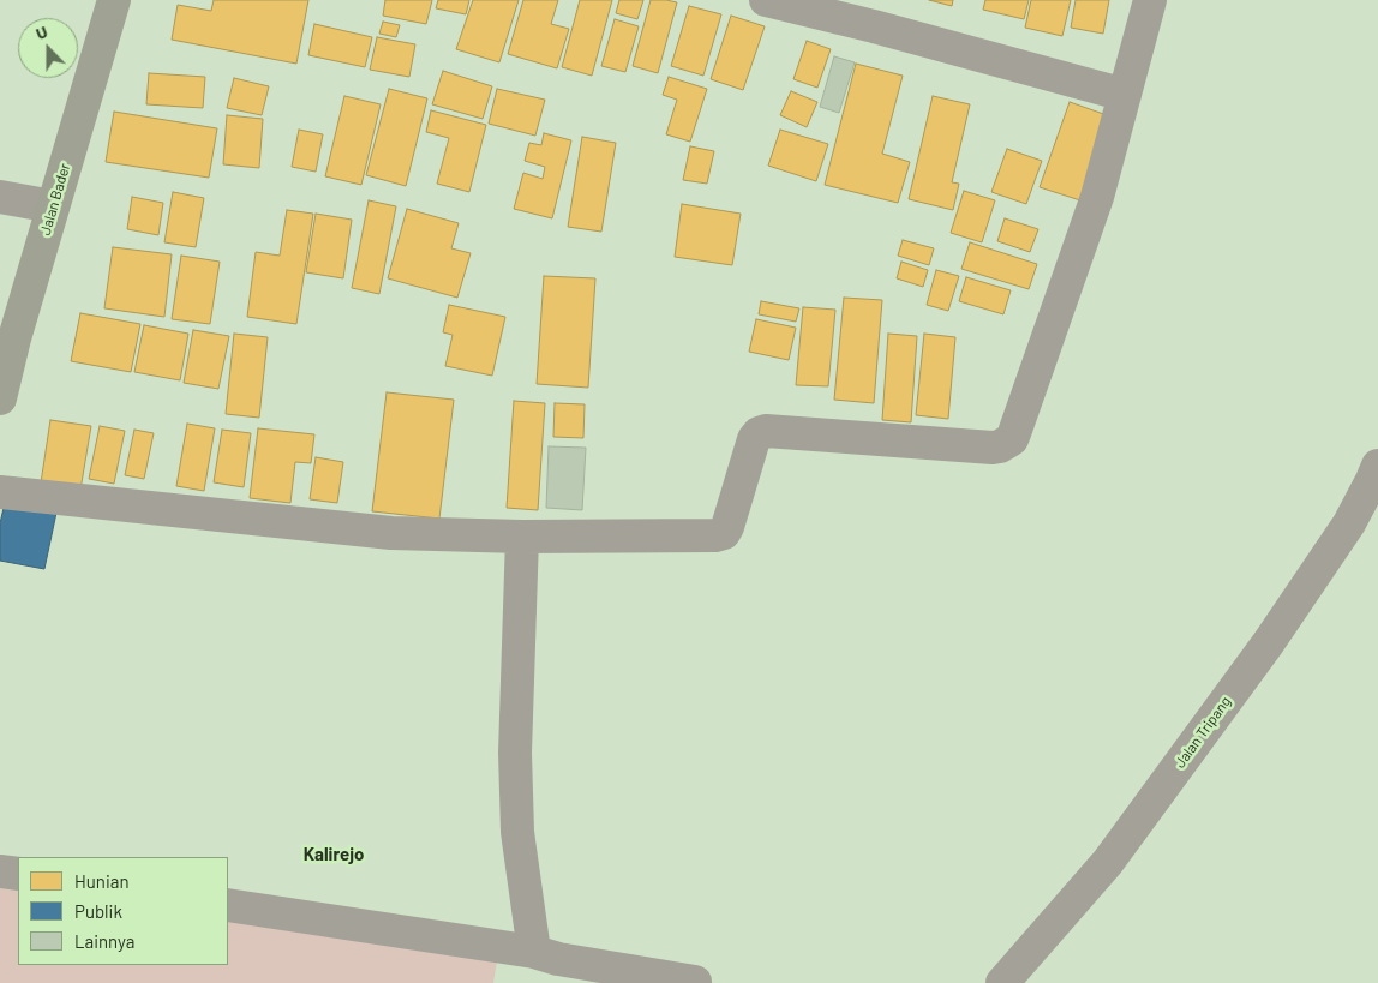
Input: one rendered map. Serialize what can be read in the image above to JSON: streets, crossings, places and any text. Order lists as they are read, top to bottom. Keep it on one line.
{"streets":{"main road":["Jalan Bader"],"street":["Jalan Tripang"]},"districts":["Kalirejo"],"legend":["Hunian","Publik","Lainnya"],"north":"top"}
